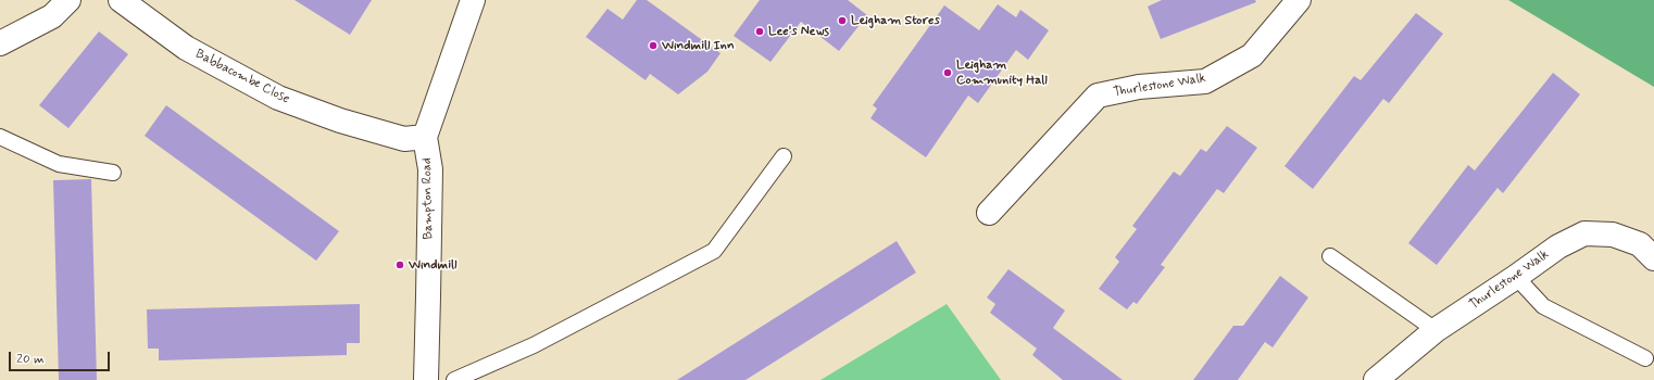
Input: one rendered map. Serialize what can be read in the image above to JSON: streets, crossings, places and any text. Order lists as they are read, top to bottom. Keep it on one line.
{"streets":{"street":["Babbacombe Close","Thurlestone Walk","Bampton Road"]},"crossings":[["Babbacombe Close","Bampton Road"]],"places":["Leigham Stores","Lee's News","Windmill Inn","Leigham Community Hall","Windmill"],"scale_bar":"20 m"}
